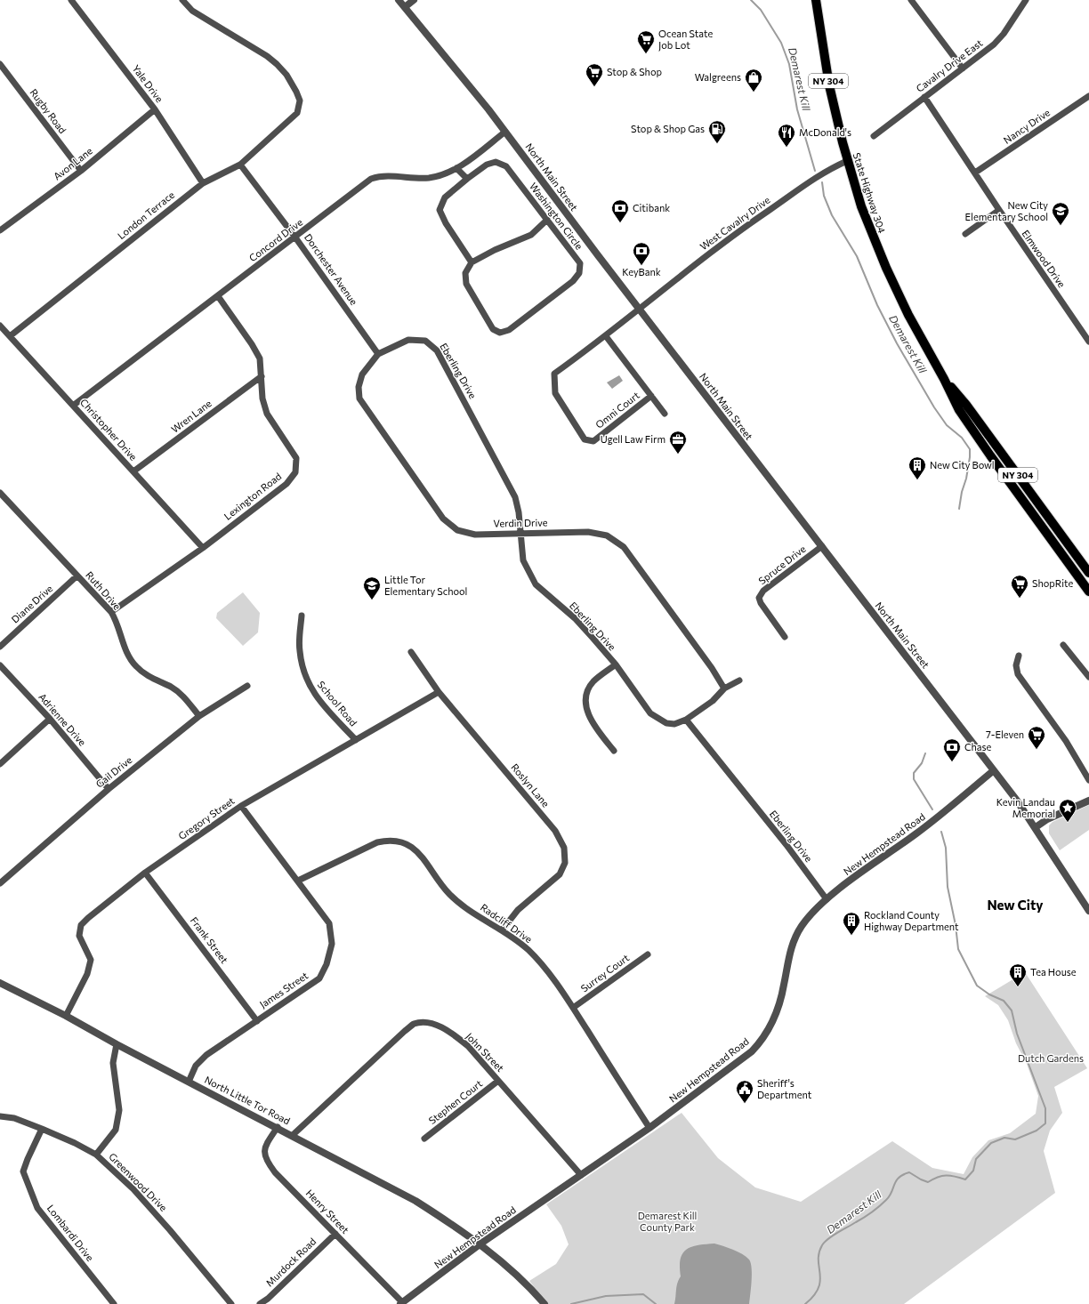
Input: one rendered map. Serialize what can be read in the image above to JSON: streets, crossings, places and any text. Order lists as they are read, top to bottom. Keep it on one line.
{"streets":{"main road":["NY 304","State Highway 304"],"street":["Cavalry Drive East","Yale Drive","Rugby Road","Nancy Drive","Avon Lane","North Main Street","London Terrace","Washington Circle","West Cavalry Drive","Concord Drive","Elmwood Drive","Dorchester Avenue","Eberling Drive","Omni Court","Wren Lane","Christopher Drive","Lexington Road","Verdin Drive","Spruce Drive","Ruth Drive","Diane Drive","School Road","Adrienne Drive","Gail Drive","Roslyn Lane","Gregory Street","New Hempstead Road","Radcliff Drive","Frank Street","Surrey Court","James Street","John Street","North Little Tor Road","Stephen Court","Greenwood Drive","Henry Street","Lombardi Drive","Murdock Road"]},"crossings":[["Cavalry Drive East","Elmwood Drive"],["Yale Drive","Avon Lane"],["Yale Drive","London Terrace"],["Rugby Road","Avon Lane"],["Nancy Drive","Elmwood Drive"],["North Main Street","West Cavalry Drive"],["North Main Street","Concord Drive"],["North Main Street","Omni Court"],["North Main Street","Spruce Drive"],["North Main Street","New Hempstead Road"],["State Highway 304","West Cavalry Drive"],["London Terrace","Dorchester Avenue"],["London Terrace","Christopher Drive"],["West Cavalry Drive","Omni Court"],["Concord Drive","Dorchester Avenue"],["Concord Drive","Christopher Drive"],["Concord Drive","Lexington Road"],["Dorchester Avenue","Eberling Drive"],["Dorchester Avenue","Verdin Drive"],["Eberling Drive","Verdin Drive"],["Eberling Drive","New Hempstead Road"],["Wren Lane","Christopher Drive"],["Wren Lane","Lexington Road"],["Christopher Drive","Lexington Road"],["Lexington Road","Ruth Drive"],["Ruth Drive","Diane Drive"],["Ruth Drive","Gail Drive"],["School Road","Gregory Street"],["Adrienne Drive","Gail Drive"],["Roslyn Lane","Gregory Street"],["Roslyn Lane","Radcliff Drive"],["Gregory Street","Frank Street"],["Gregory Street","James Street"],["Gregory Street","North Little Tor Road"],["New Hempstead Road","Radcliff Drive"],["New Hempstead Road","John Street"],["New Hempstead Road","North Little Tor Road"],["New Hempstead Road","Henry Street"],["Radcliff Drive","Surrey Court"],["Radcliff Drive","James Street"],["Frank Street","James Street"],["James Street","North Little Tor Road"],["John Street","North Little Tor Road"],["John Street","Stephen Court"],["North Little Tor Road","Henry Street"],["Greenwood Drive","Lombardi Drive"],["Henry Street","Murdock Road"]],"districts":["New City"],"water":["Demarest Kill"],"parks":["Dutch Gardens","Demarest Kill County Park"],"places":{"supermarket":["Ocean State Job Lot","Stop & Shop","ShopRite","7-Eleven"],"shop":["Walgreens"],"fuel station":["Stop & Shop Gas"],"restaurant":["McDonald's"],"bank":["Citibank","KeyBank","Chase"],"school or university":["New City Elementary School","Little Tor Elementary School"],"office":["Ugell Law Firm"],"building":["New City Bowl","Rockland County Highway Department","Tea House"],"place":["Kevin Landau Memorial"],"public building":["Sheriff's Department"]}}
